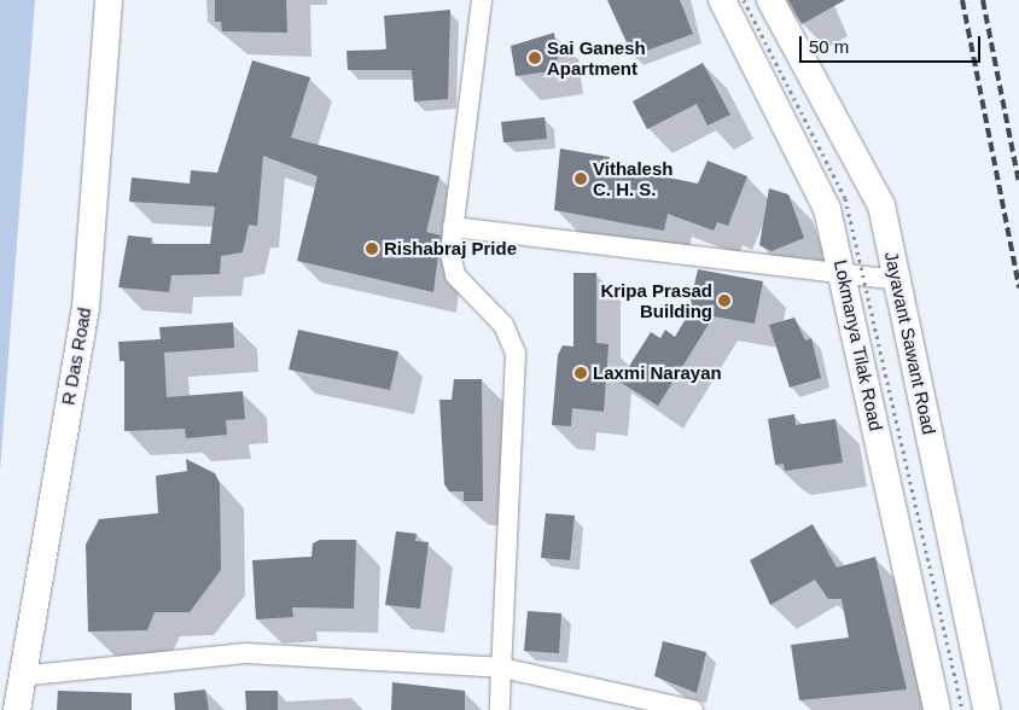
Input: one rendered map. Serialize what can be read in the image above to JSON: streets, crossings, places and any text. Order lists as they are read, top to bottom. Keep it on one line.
{"streets":{"street":["Jayavant Sawant Road","Lokmanya Tilak Road","R Das Road"]},"places":["Sai Ganesh Apartment","Vithalesh C. H. S.","Rishabraj Pride","Kripa Prasad Building","Laxmi Narayan"],"scale_bar":"50 m"}
